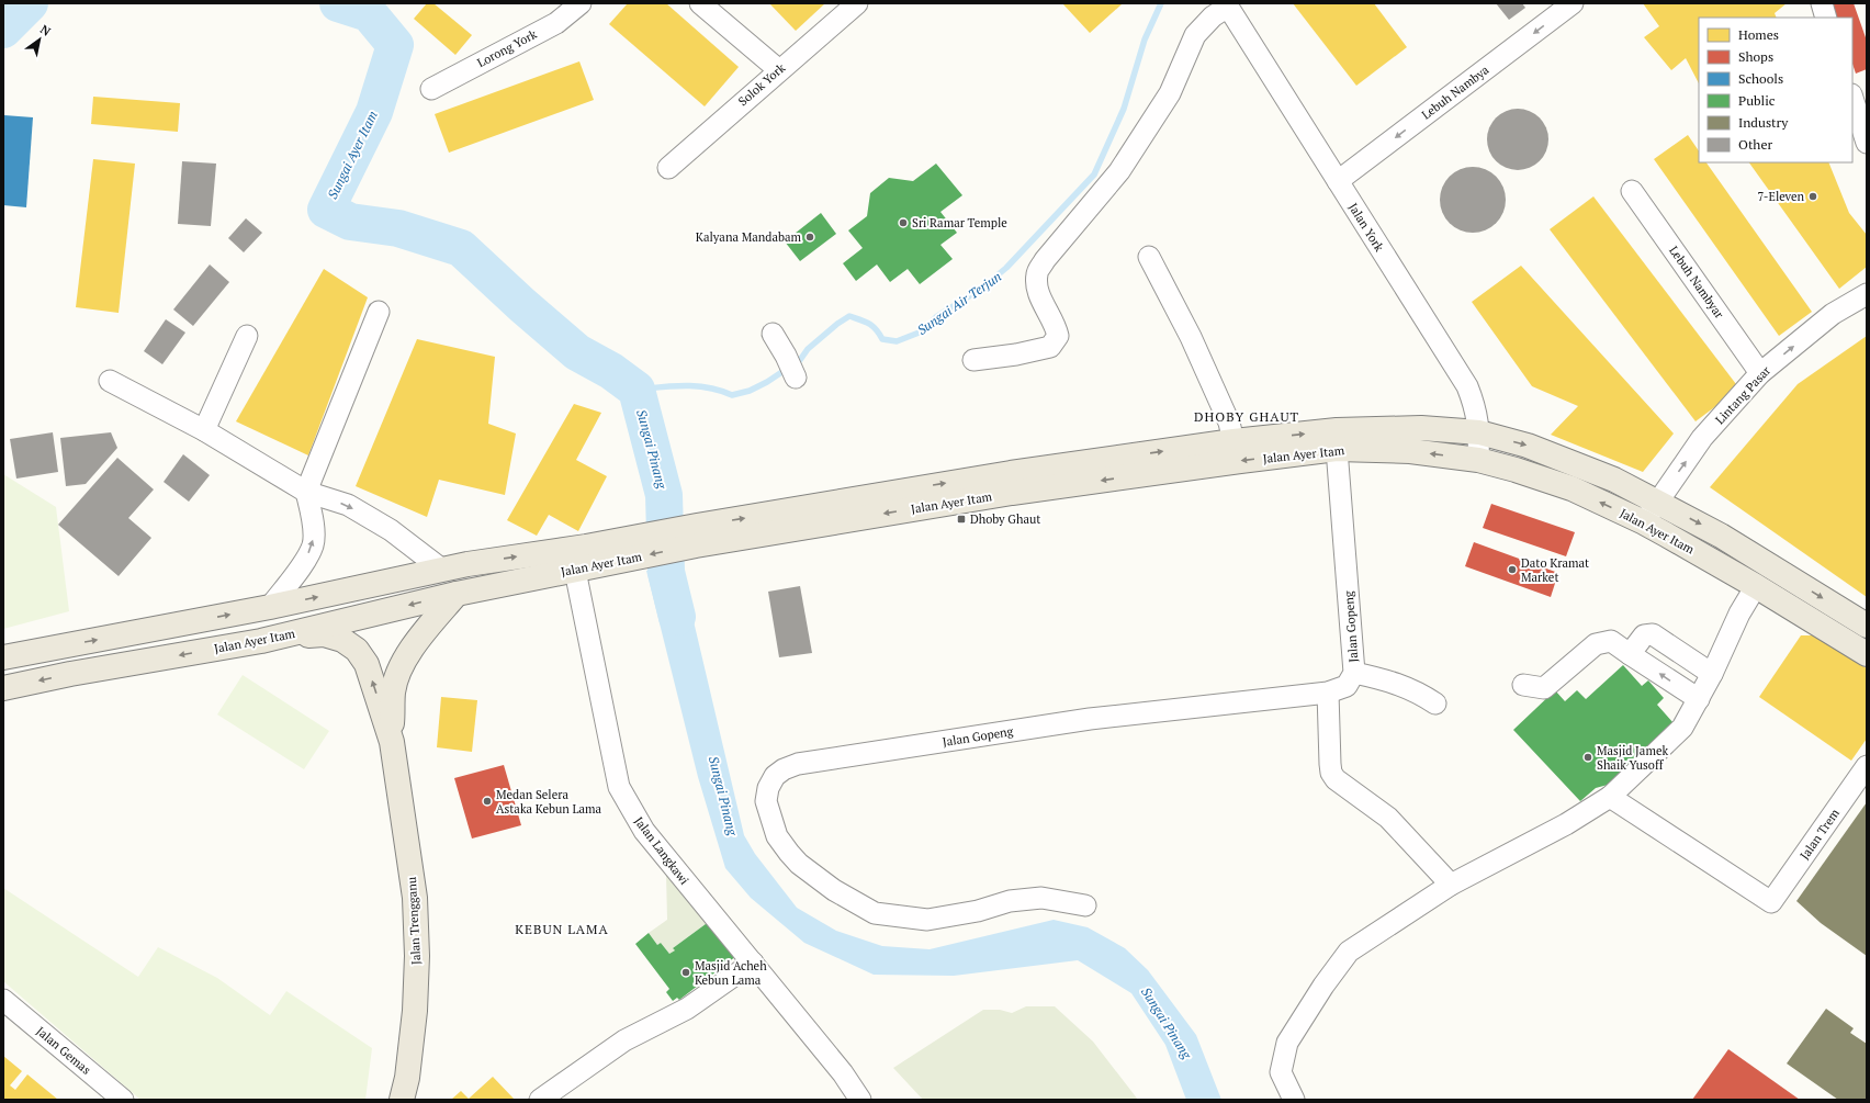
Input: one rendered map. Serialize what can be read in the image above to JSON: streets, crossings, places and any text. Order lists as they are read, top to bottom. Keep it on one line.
{"streets":{"main road":["Jalan Ayer Itam","Jalan Trengganu"],"street":["Lorong York","Solok York","Lebuh Nambya","Jalan York","Lebuh Nambyar","Lintang Pasar","Jalan Gopeng","Jalan Trem","Jalan Langkawi","Jalan Gemas"]},"crossings":[["Lebuh Nambya","Jalan York"],["Jalan York","Jalan Ayer Itam"],["Lebuh Nambyar","Lintang Pasar"],["Lintang Pasar","Jalan Ayer Itam"],["Jalan Ayer Itam","Jalan Gopeng"],["Jalan Ayer Itam","Jalan Langkawi"],["Jalan Ayer Itam","Jalan Trengganu"]],"one_way":["Lebuh Nambya","Lintang Pasar"],"districts":["DHOBY GHAUT","KEBUN LAMA"],"water":["Sungai Ayer Itam","Sungai Air Terjun","Sungai Pinang"],"places":{"other":["7-Eleven","Sri Ramar Temple","Kalyana Mandabam","Dato Kramat Market","Masjid Jamek Shaik Yusoff","Medan Selera Astaka Kebun Lama","Masjid Acheh Kebun Lama"],"transit":["Dhoby Ghaut"]},"legend":["Homes","Shops","Schools","Public","Industry","Other"],"north":"top right"}
